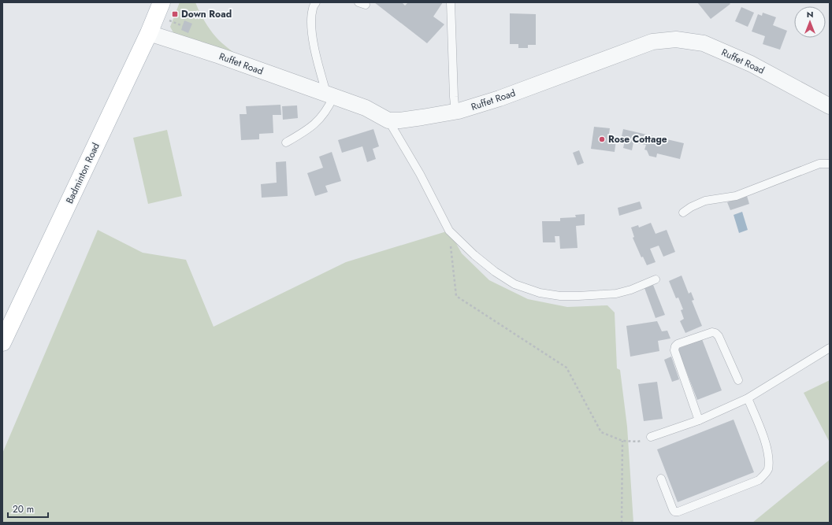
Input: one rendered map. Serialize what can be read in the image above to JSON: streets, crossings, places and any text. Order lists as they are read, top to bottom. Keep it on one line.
{"streets":{"main road":["Badminton Road"],"street":["Ruffet Road"]},"crossings":[["Ruffet Road","Badminton Road"]],"places":{"transit":["Down Road"],"other":["Rose Cottage"]},"scale_bar":"20 m","north":"top"}
